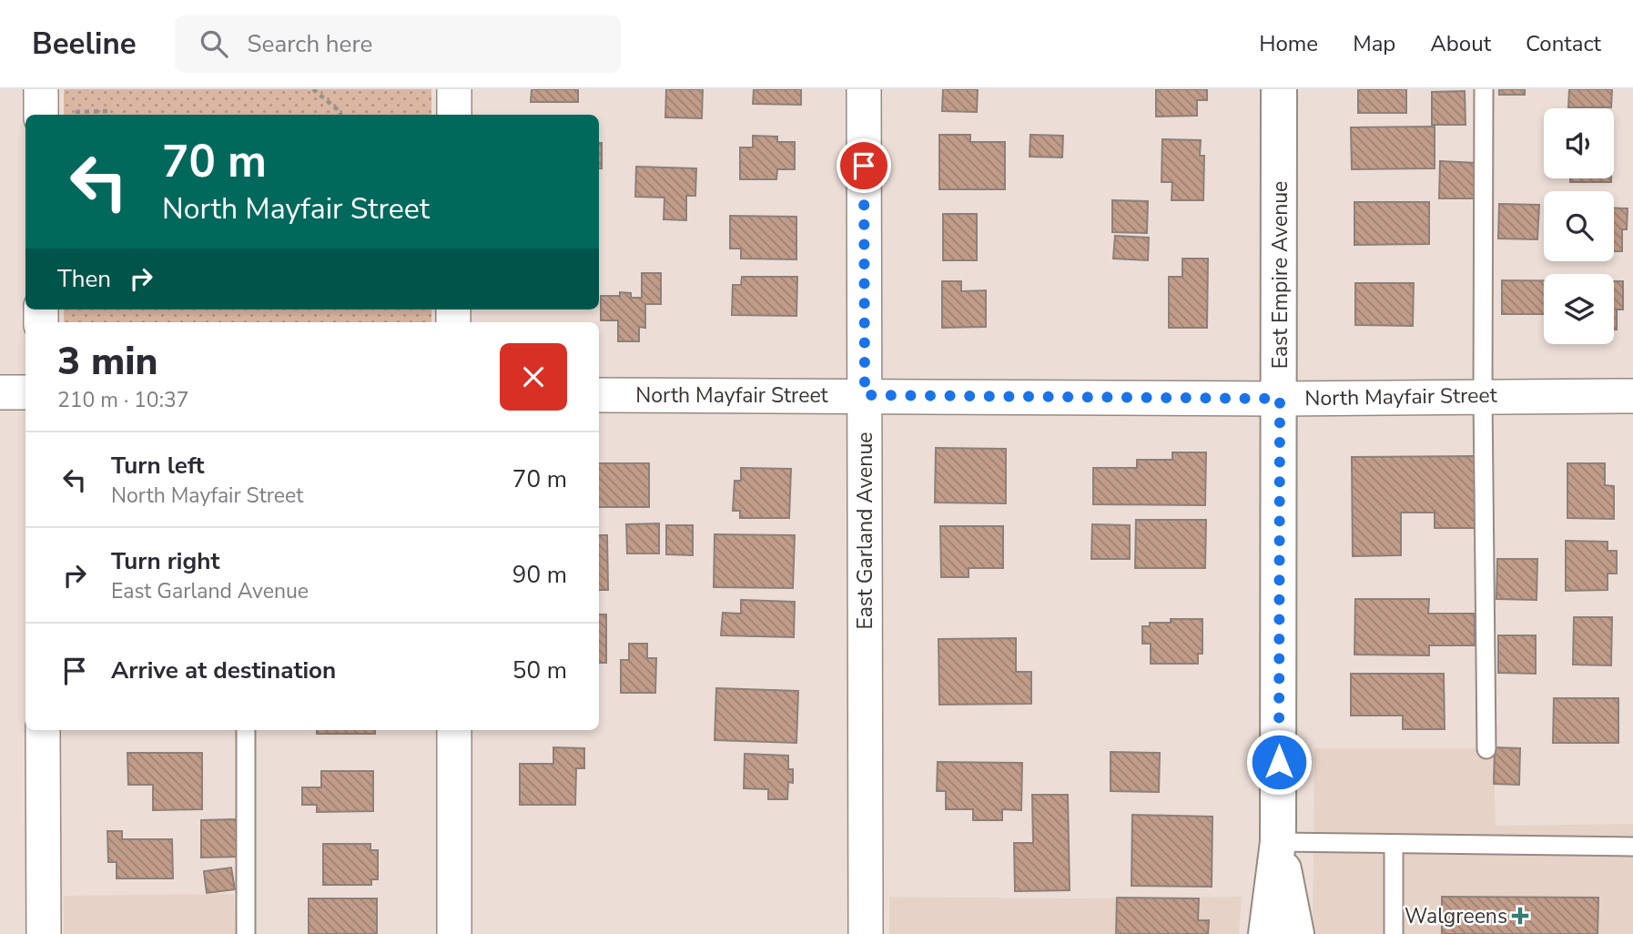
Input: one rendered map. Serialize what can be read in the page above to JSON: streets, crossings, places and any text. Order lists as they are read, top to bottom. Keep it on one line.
{"streets":{"street":["East Empire Avenue","North Mayfair Street","East Garland Avenue"]},"crossings":[["East Empire Avenue","North Mayfair Street"],["North Mayfair Street","East Garland Avenue"]],"places":{"health":["Walgreens"]},"page":{"header":"Beeline","search":"Search here","nav":["Home","Map","About","Contact"],"turn":["70 m","North Mayfair Street"],"then":"Then","heading":["3 min","210 m · 10:37"],"list":[{"name":"Turn left","note":"North Mayfair Street","value":"70 m"},{"name":"Turn right","note":"East Garland Avenue","value":"90 m"},{"name":"Arrive at destination","value":"50 m"}]}}
